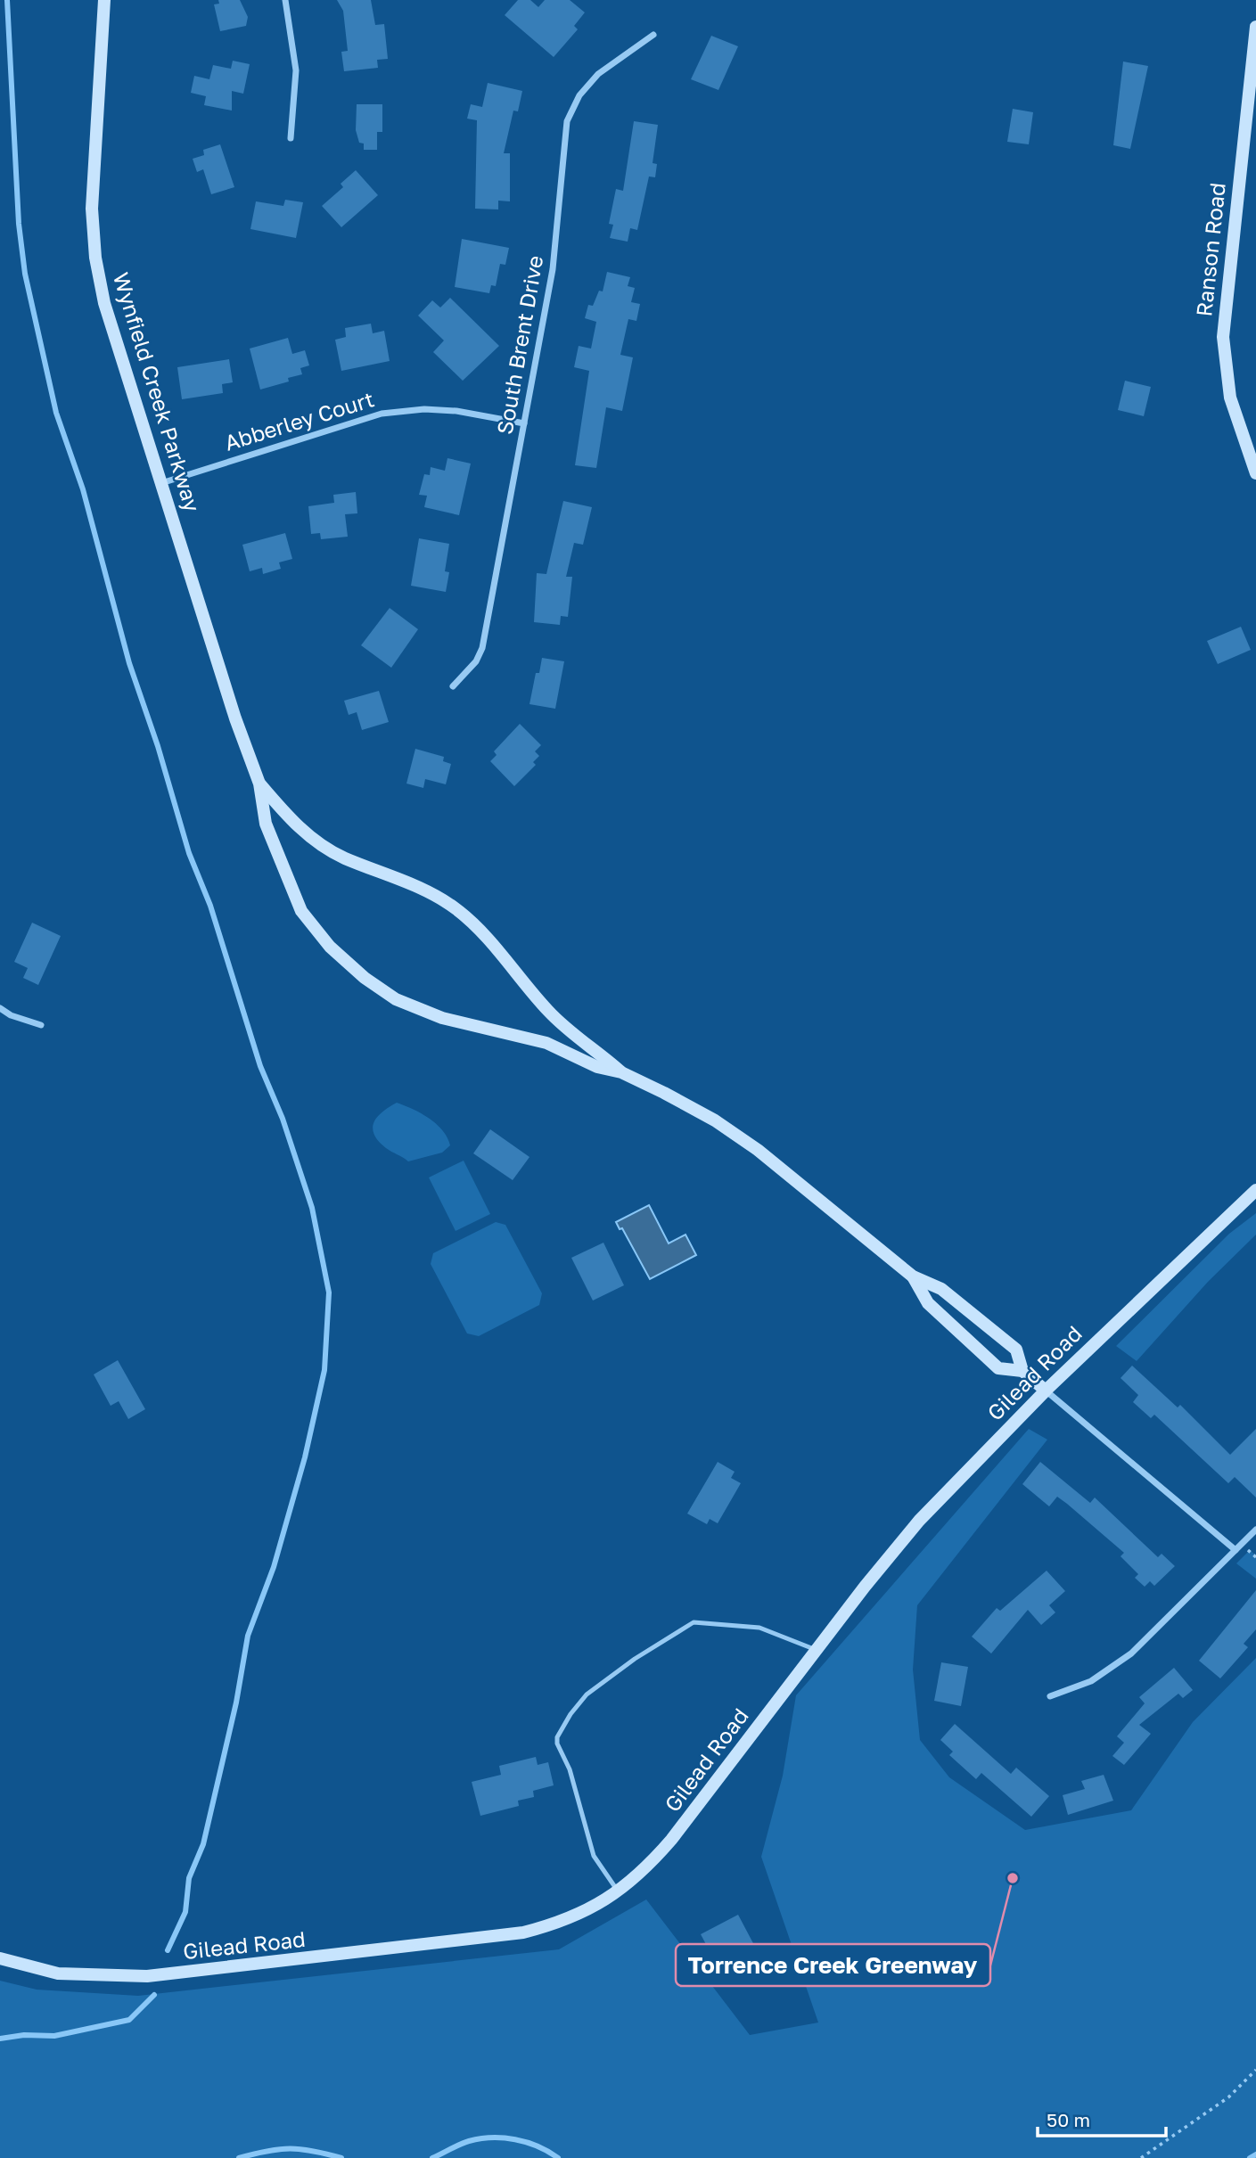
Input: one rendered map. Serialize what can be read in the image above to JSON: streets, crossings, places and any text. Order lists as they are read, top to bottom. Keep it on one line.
{"streets":{"street":["Ranson Road","South Brent Drive","Wynfield Creek Parkway","Abberley Court","Gilead Road"]},"crossings":[["South Brent Drive","Abberley Court"],["Wynfield Creek Parkway","Abberley Court"],["Wynfield Creek Parkway","Gilead Road"]],"places":["Torrence Creek Greenway"],"scale_bar":"50 m"}
